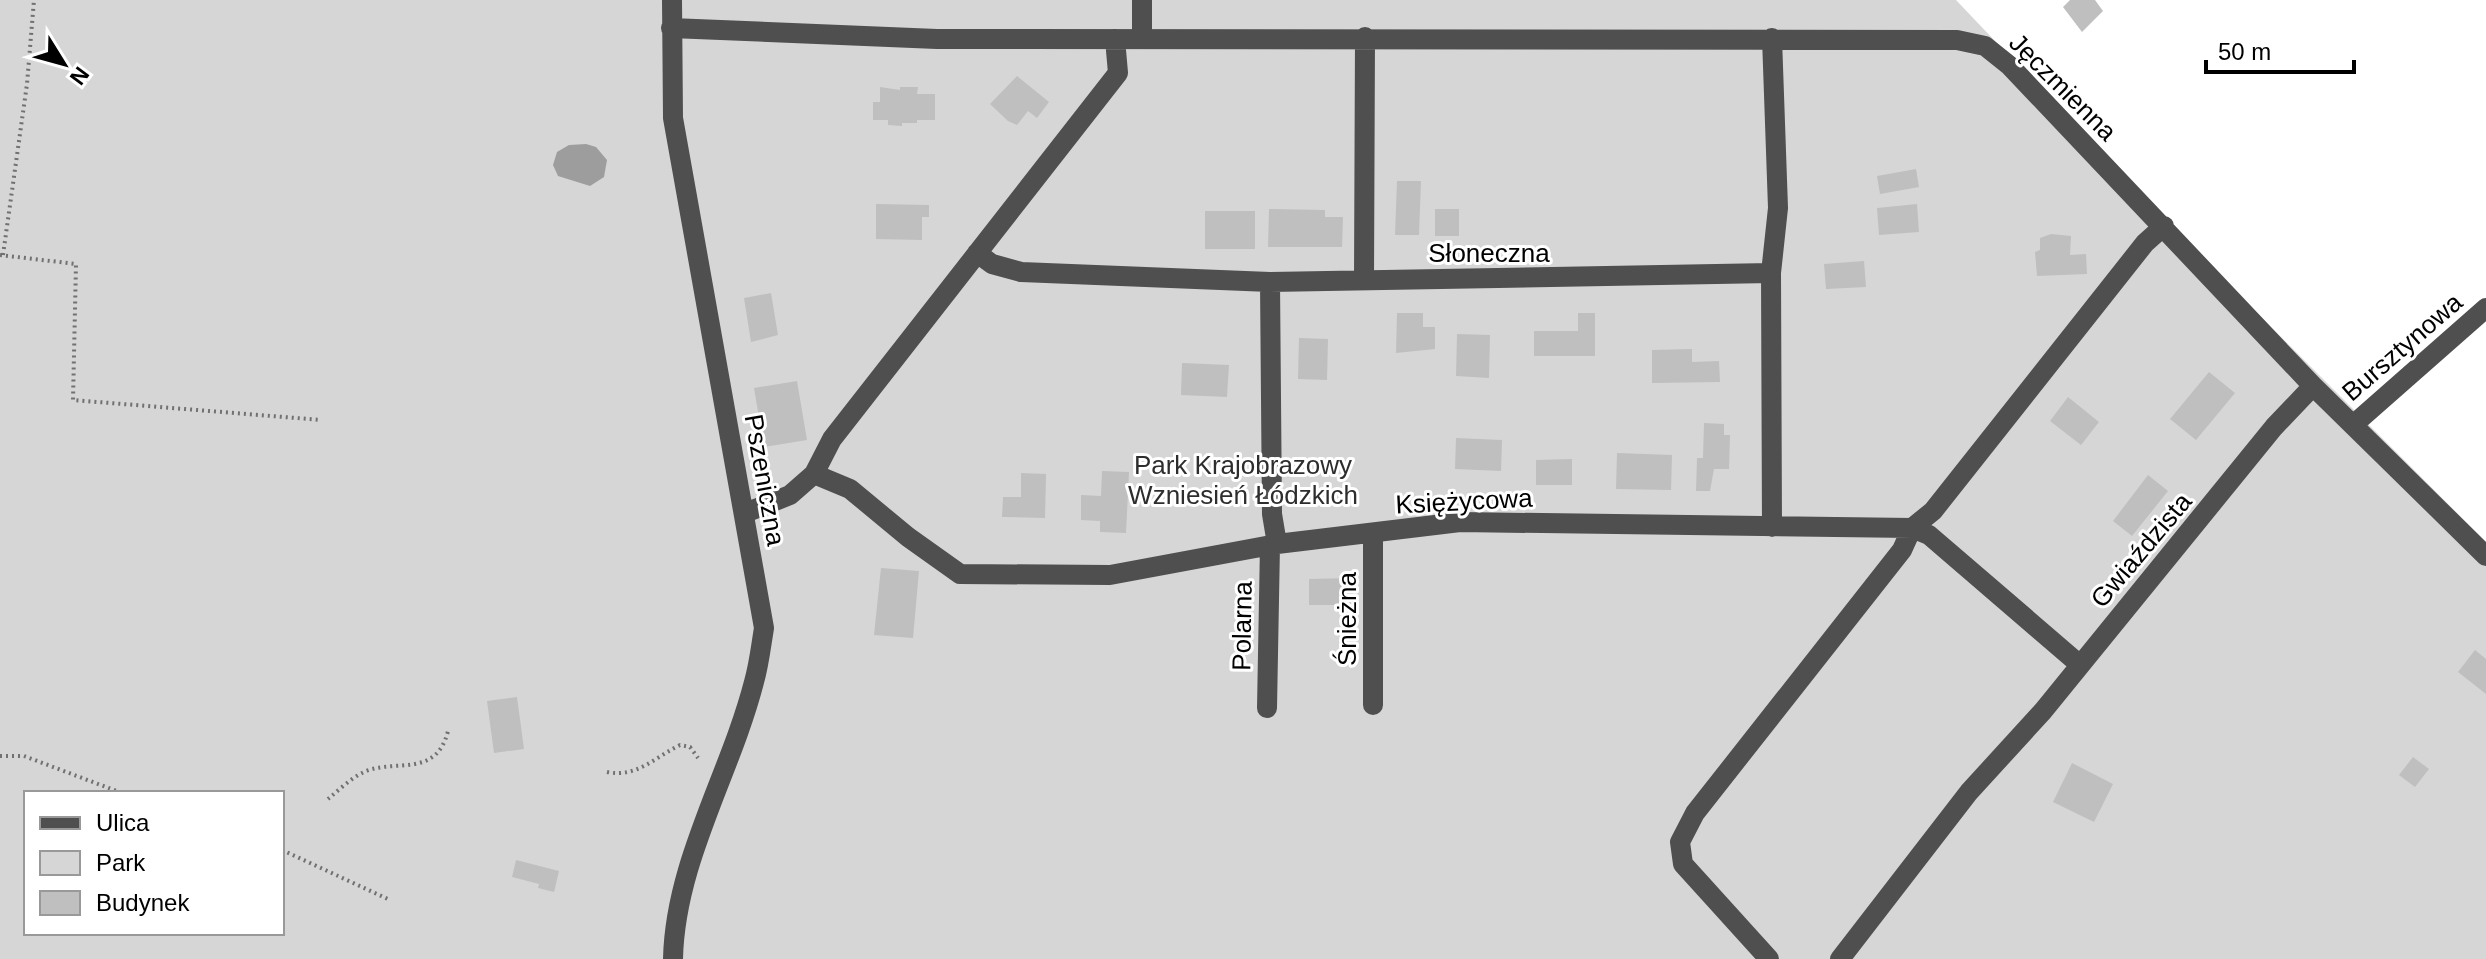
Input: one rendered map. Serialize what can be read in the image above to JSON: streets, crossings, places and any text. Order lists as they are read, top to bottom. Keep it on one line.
{"streets":{"street":["Jęczmienna","Słoneczna","Bursztynowa","Pszeniczna","Księżycowa","Gwiaździsta","Śnieżna","Polarna"]},"crossings":[["Jęczmienna","Bursztynowa"],["Jęczmienna","Pszeniczna"],["Jęczmienna","Gwiaździsta"],["Słoneczna","Polarna"],["Księżycowa","Śnieżna"],["Księżycowa","Polarna"]],"parks":["Park Krajobrazowy Wzniesień Łódzkich"],"legend":["Ulica","Park","Budynek"],"scale_bar":"50 m","north":"bottom right"}
